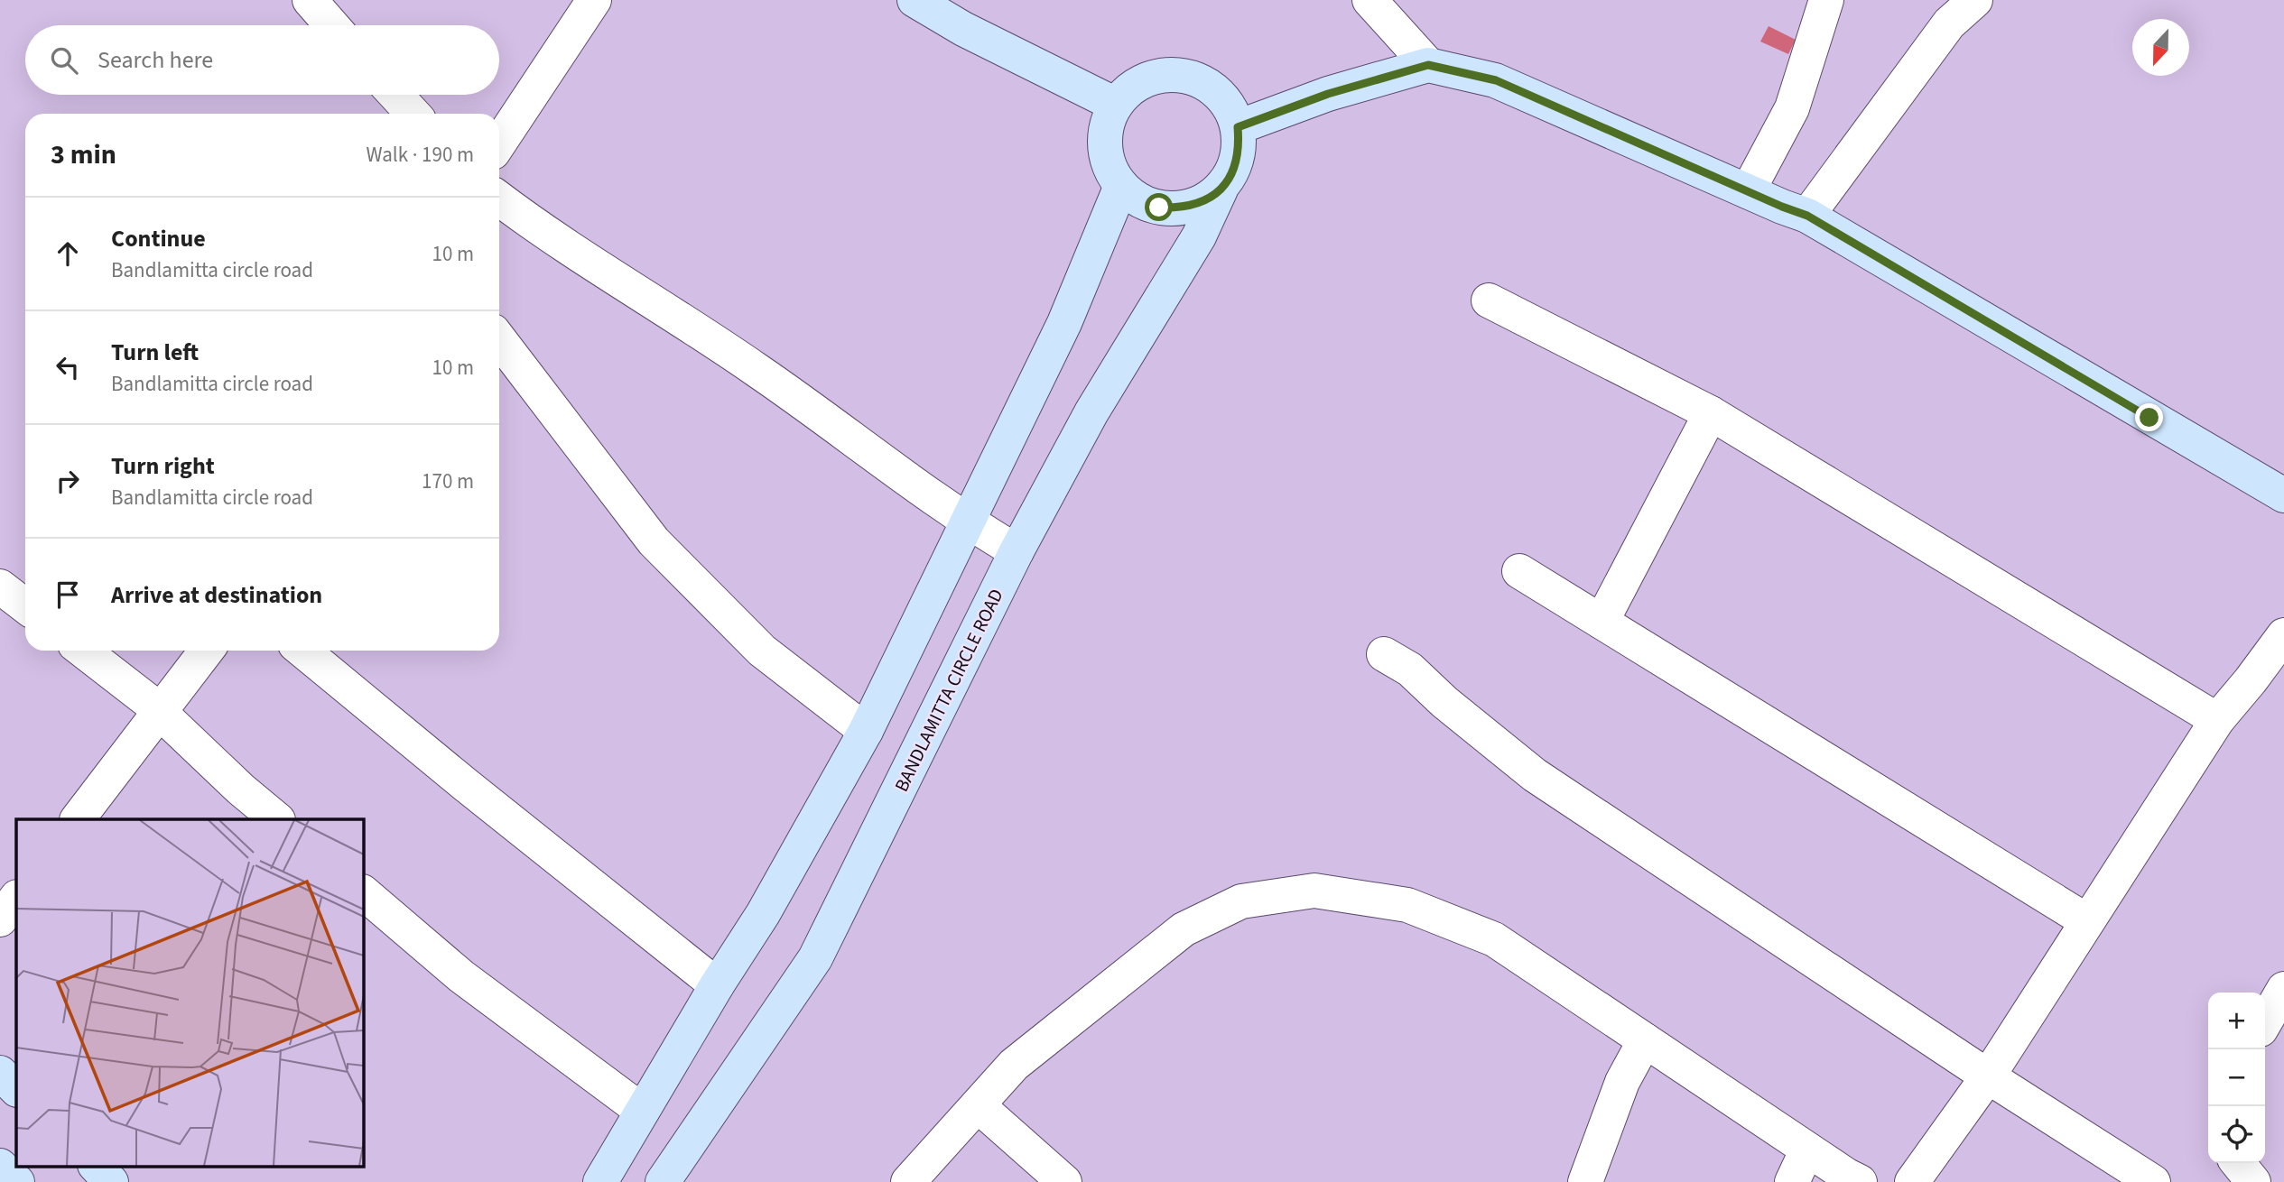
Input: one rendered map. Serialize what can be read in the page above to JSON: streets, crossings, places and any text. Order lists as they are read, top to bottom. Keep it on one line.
{"streets":{"street":["BANDLAMITTA CIRCLE ROAD"]},"north":"bottom","page":{"search":"Search here","heading":["3 min","Walk · 190 m"],"list":[["Continue","Bandlamitta circle road","10 m"],["Turn left","Bandlamitta circle road","10 m"],["Turn right","Bandlamitta circle road","170 m"],"Arrive at destination"],"map_buttons":["+","−"]}}
